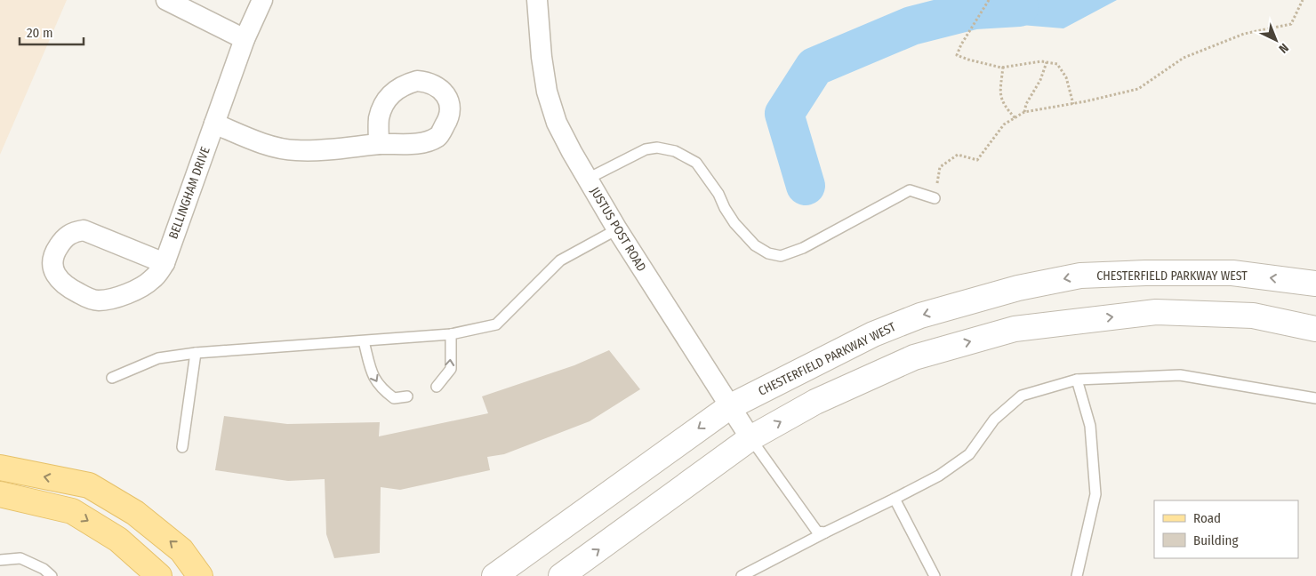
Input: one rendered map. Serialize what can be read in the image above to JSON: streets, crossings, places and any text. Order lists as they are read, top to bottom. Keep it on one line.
{"streets":{"street":["BELLINGHAM DRIVE","JUSTUS POST ROAD","CHESTERFIELD PARKWAY WEST"]},"crossings":[["JUSTUS POST ROAD","CHESTERFIELD PARKWAY WEST"]],"legend":["Road","Building"],"scale_bar":"20 m","north":"bottom right"}
